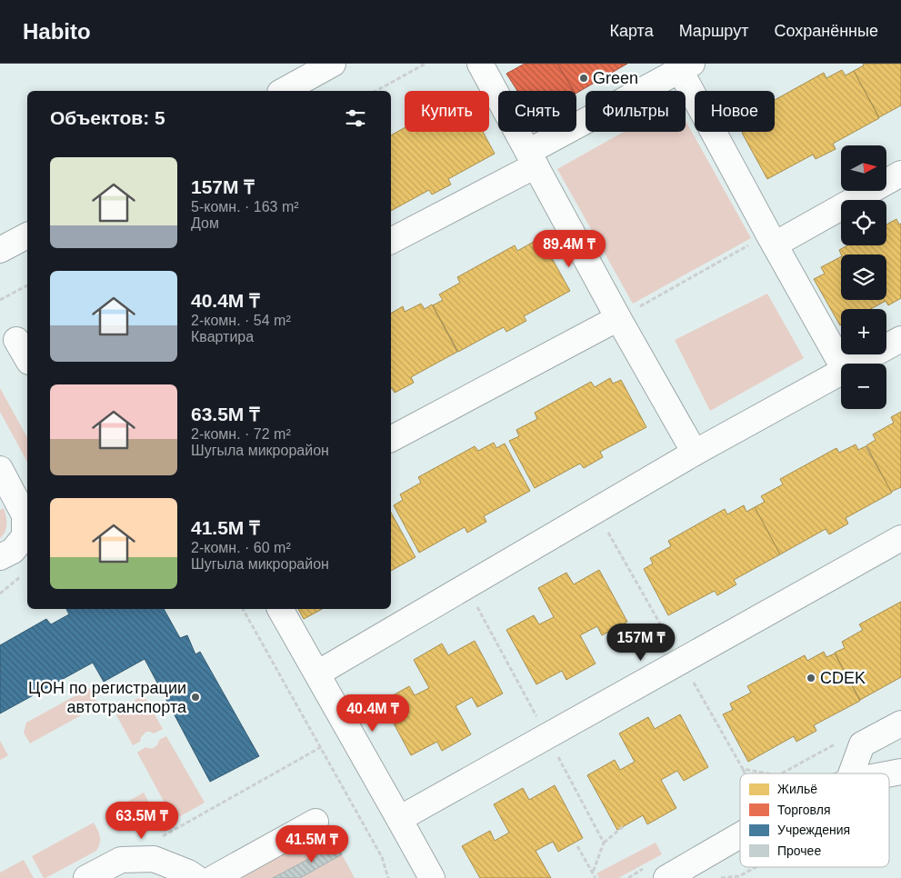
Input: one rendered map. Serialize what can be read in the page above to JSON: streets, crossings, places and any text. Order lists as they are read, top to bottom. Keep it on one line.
{"places":["Green","CDEK","ЦОН по регистрации автотранспорта"],"legend":["Жильё","Торговля","Учреждения","Прочее"],"north":"right","page":{"header":"Habito","nav":["Карта","Маршрут","Сохранённые"],"chip":["Купить","Снять","Фильтры","Новое"],"heading":"Объектов: 5","map_buttons":["+","−"],"list":[{"name":"157M ₸","note":"5-комн. · 163 m² · Дом"},{"name":"40.4M ₸","note":"2-комн. · 54 m² · Квартира"},{"name":"63.5M ₸","note":"2-комн. · 72 m² · Шугыла микрорайон"},{"name":"41.5M ₸","note":"2-комн. · 60 m² · Шугыла микрорайон"}],"price":["89.4M ₸","157M ₸","40.4M ₸","63.5M ₸","41.5M ₸"]}}
